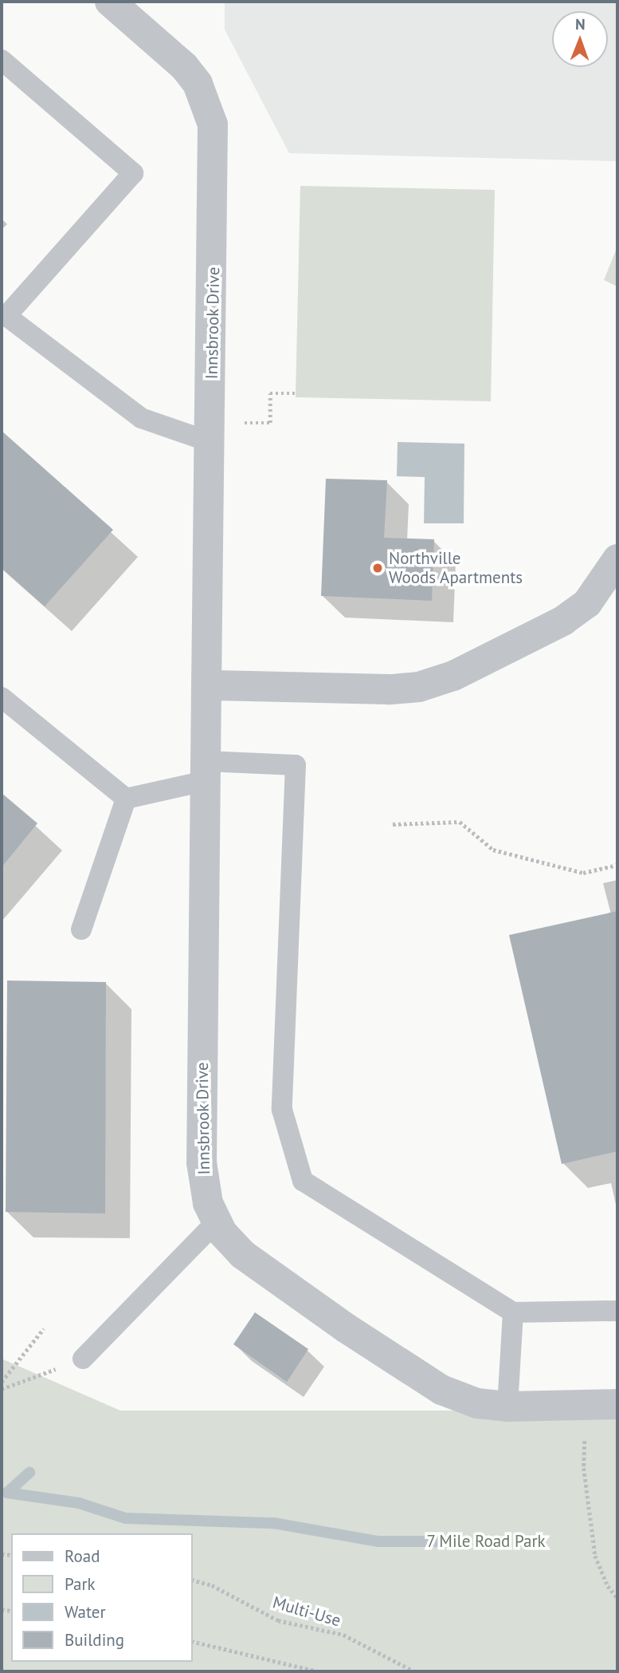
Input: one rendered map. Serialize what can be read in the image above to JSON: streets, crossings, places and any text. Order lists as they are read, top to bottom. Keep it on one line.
{"streets":{"street":["Innsbrook Drive"],"path":["Multi-Use"]},"parks":["7 Mile Road Park"],"places":["Northville Woods Apartments"],"legend":["Road","Park","Water","Building"],"north":"top"}
